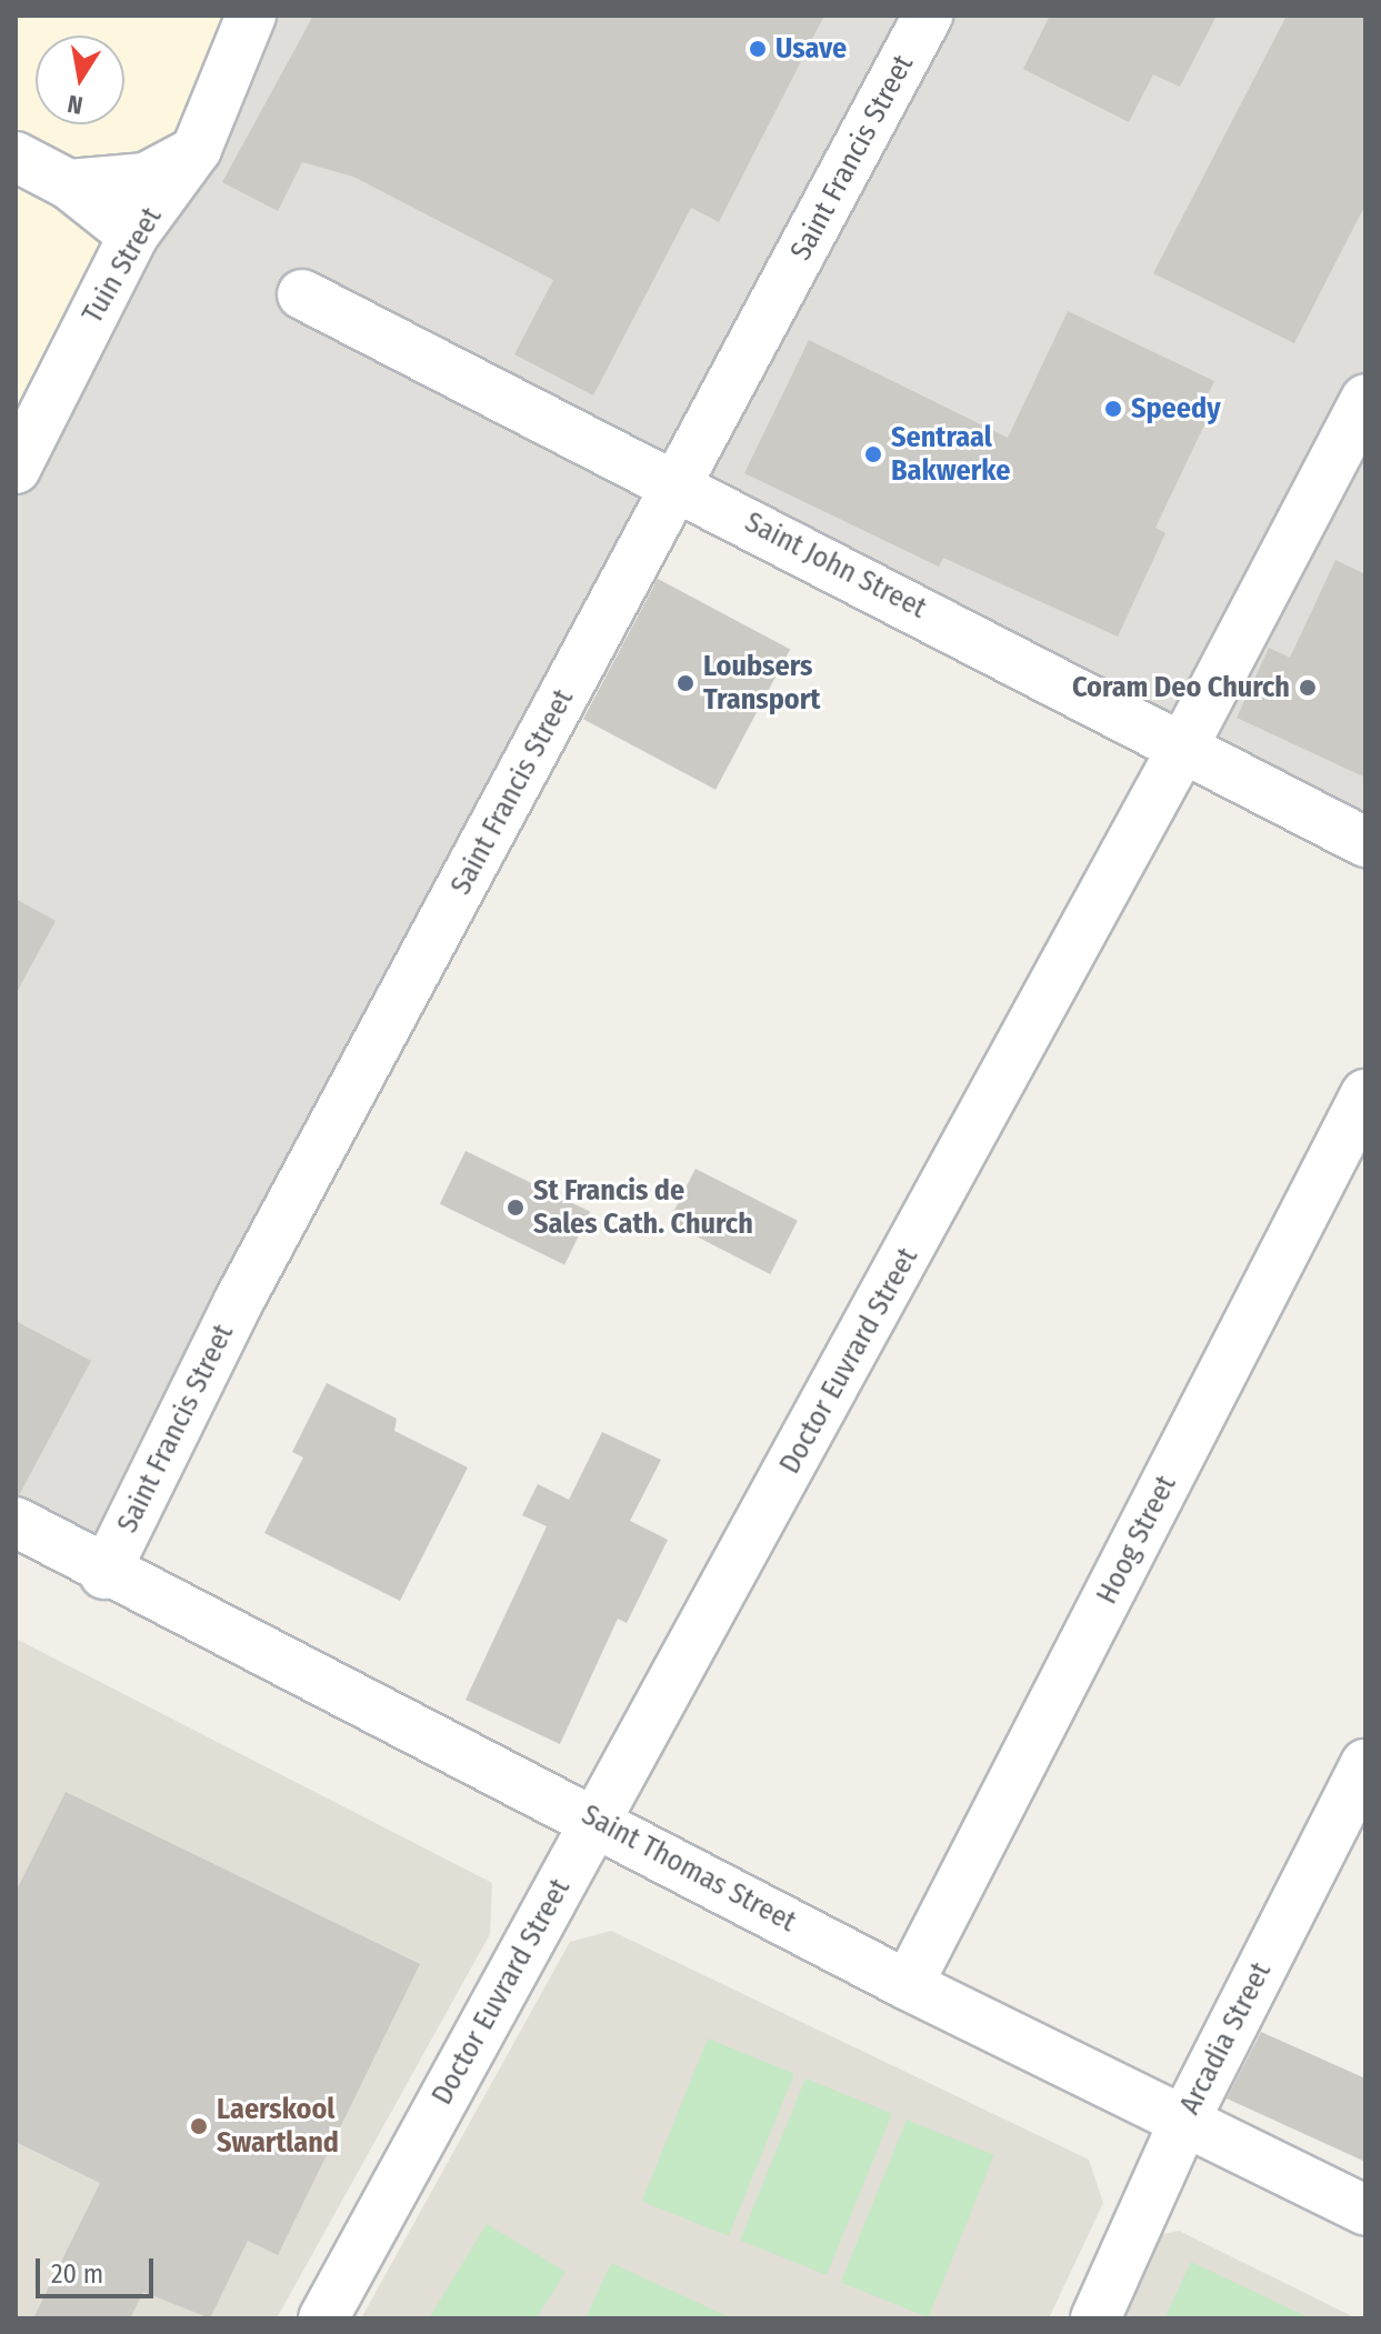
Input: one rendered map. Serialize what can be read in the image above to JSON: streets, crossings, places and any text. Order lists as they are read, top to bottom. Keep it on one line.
{"streets":{"street":["Saint Francis Street","Tuin Street","Saint John Street","Doctor Euvrard Street","Hoog Street","Saint Thomas Street","Arcadia Street"]},"crossings":[["Saint Francis Street","Saint John Street"],["Saint Francis Street","Saint Thomas Street"],["Saint John Street","Doctor Euvrard Street"],["Doctor Euvrard Street","Saint Thomas Street"],["Hoog Street","Saint Thomas Street"],["Saint Thomas Street","Arcadia Street"]],"places":["Usave","Speedy","Sentraal Bakwerke","Loubsers Transport","Coram Deo Church","St Francis de Sales Cath. Church","Laerskool Swartland"],"scale_bar":"20 m","north":"bottom"}
